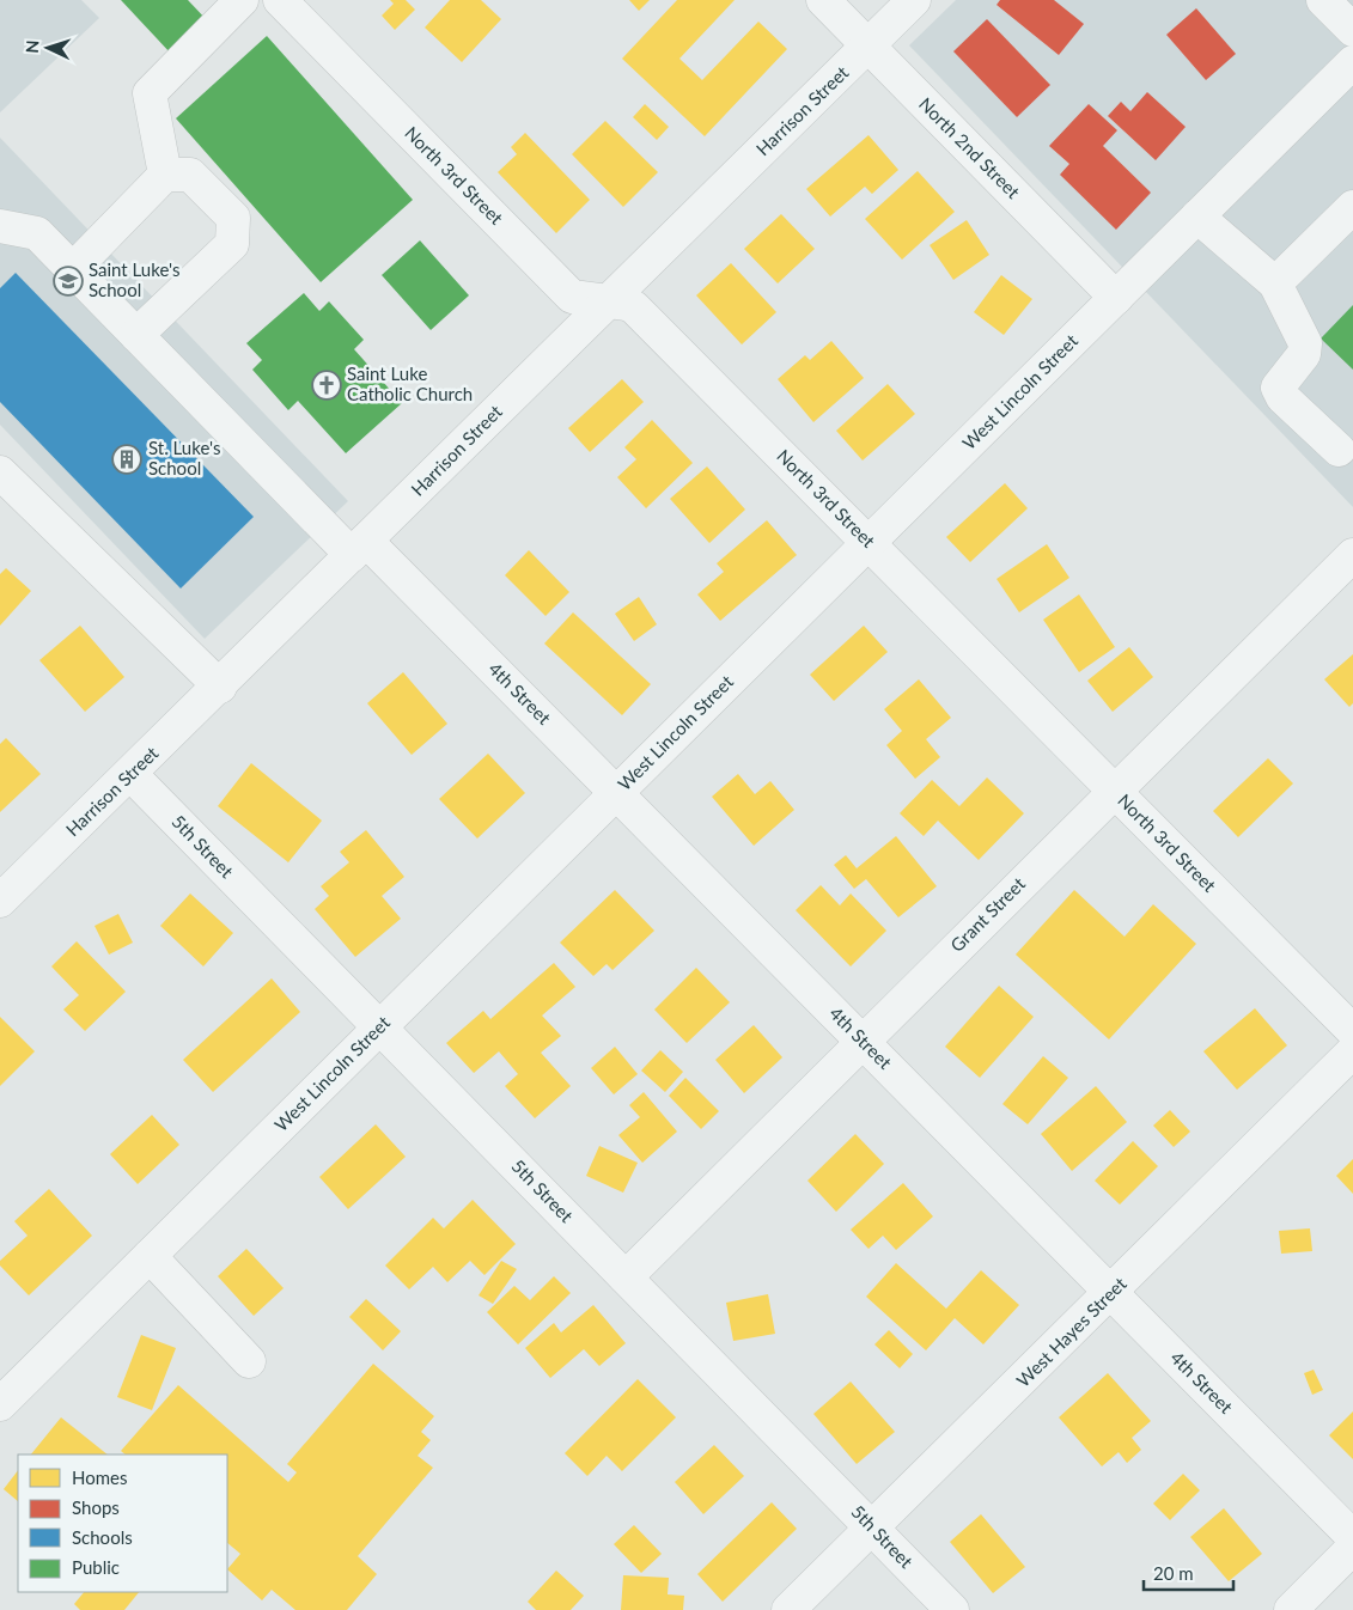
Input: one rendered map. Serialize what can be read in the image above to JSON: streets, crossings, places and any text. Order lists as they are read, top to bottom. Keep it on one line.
{"streets":{"street":["Harrison Street","North 2nd Street","North 3rd Street","West Lincoln Street","4th Street","5th Street","Grant Street","West Hayes Street"]},"crossings":[["Harrison Street","North 2nd Street"],["Harrison Street","North 3rd Street"],["Harrison Street","4th Street"],["Harrison Street","5th Street"],["North 2nd Street","West Lincoln Street"],["North 3rd Street","West Lincoln Street"],["North 3rd Street","Grant Street"],["West Lincoln Street","4th Street"],["West Lincoln Street","5th Street"],["4th Street","Grant Street"],["4th Street","West Hayes Street"],["5th Street","Grant Street"],["5th Street","West Hayes Street"]],"places":{"school or university":["Saint Luke's School"],"church":["Saint Luke Catholic Church"],"building":["St. Luke's School"]},"legend":["Homes","Shops","Schools","Public"],"scale_bar":"20 m","north":"left"}
